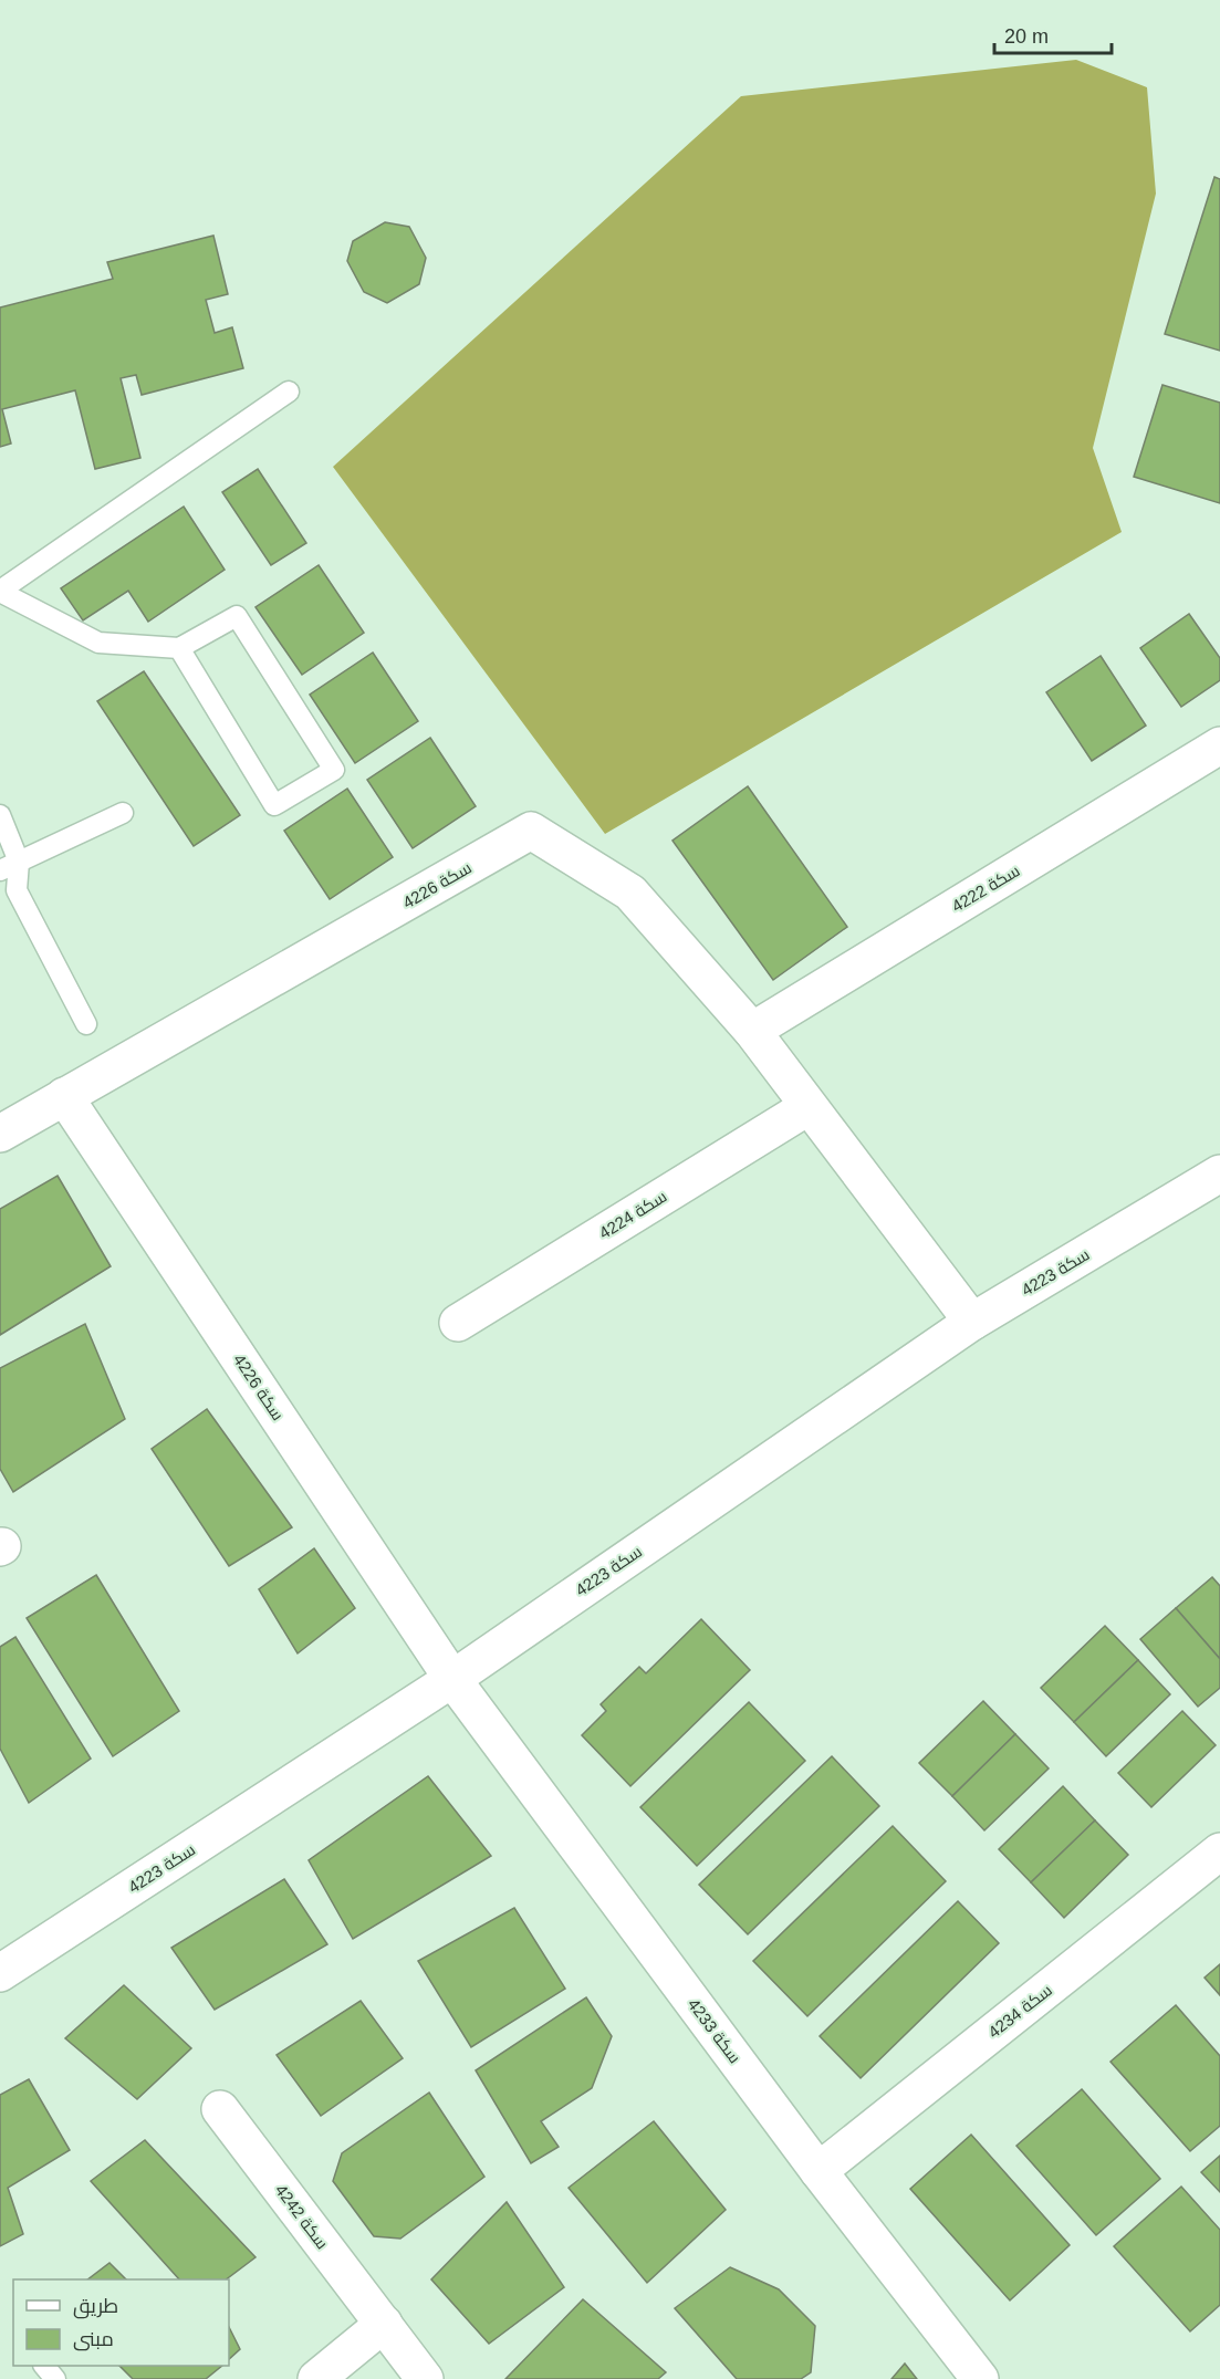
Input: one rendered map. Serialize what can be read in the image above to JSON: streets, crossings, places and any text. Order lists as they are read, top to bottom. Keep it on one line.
{"streets":{"street":["سكة 4226","سكة 4222","سكة 4224","سكة 4223","سكة 4234","سكة 4233","سكة 4242"]},"crossings":[["سكة 4226","سكة 4222"],["سكة 4226","سكة 4223"],["سكة 4226","سكة 4233"],["سكة 4223","سكة 4233"],["سكة 4234","سكة 4233"]],"legend":["طريق","مبنى"],"scale_bar":"20 m"}
